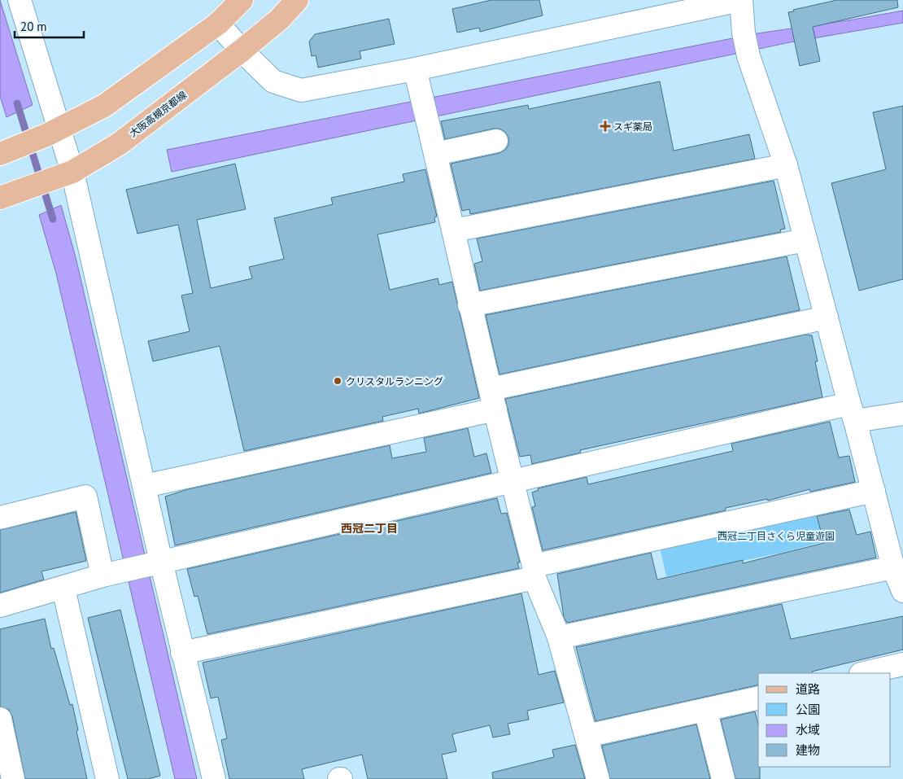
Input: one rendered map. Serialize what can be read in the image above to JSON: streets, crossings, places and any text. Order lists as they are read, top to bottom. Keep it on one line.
{"streets":{"main road":["大阪高槻京都線"]},"districts":["西冠二丁目"],"parks":["西冠二丁目さくら児童遊園"],"places":{"health":["スギ薬局"],"other":["クリスタルランニング"]},"legend":["道路","公園","水域","建物"],"scale_bar":"20 m"}
